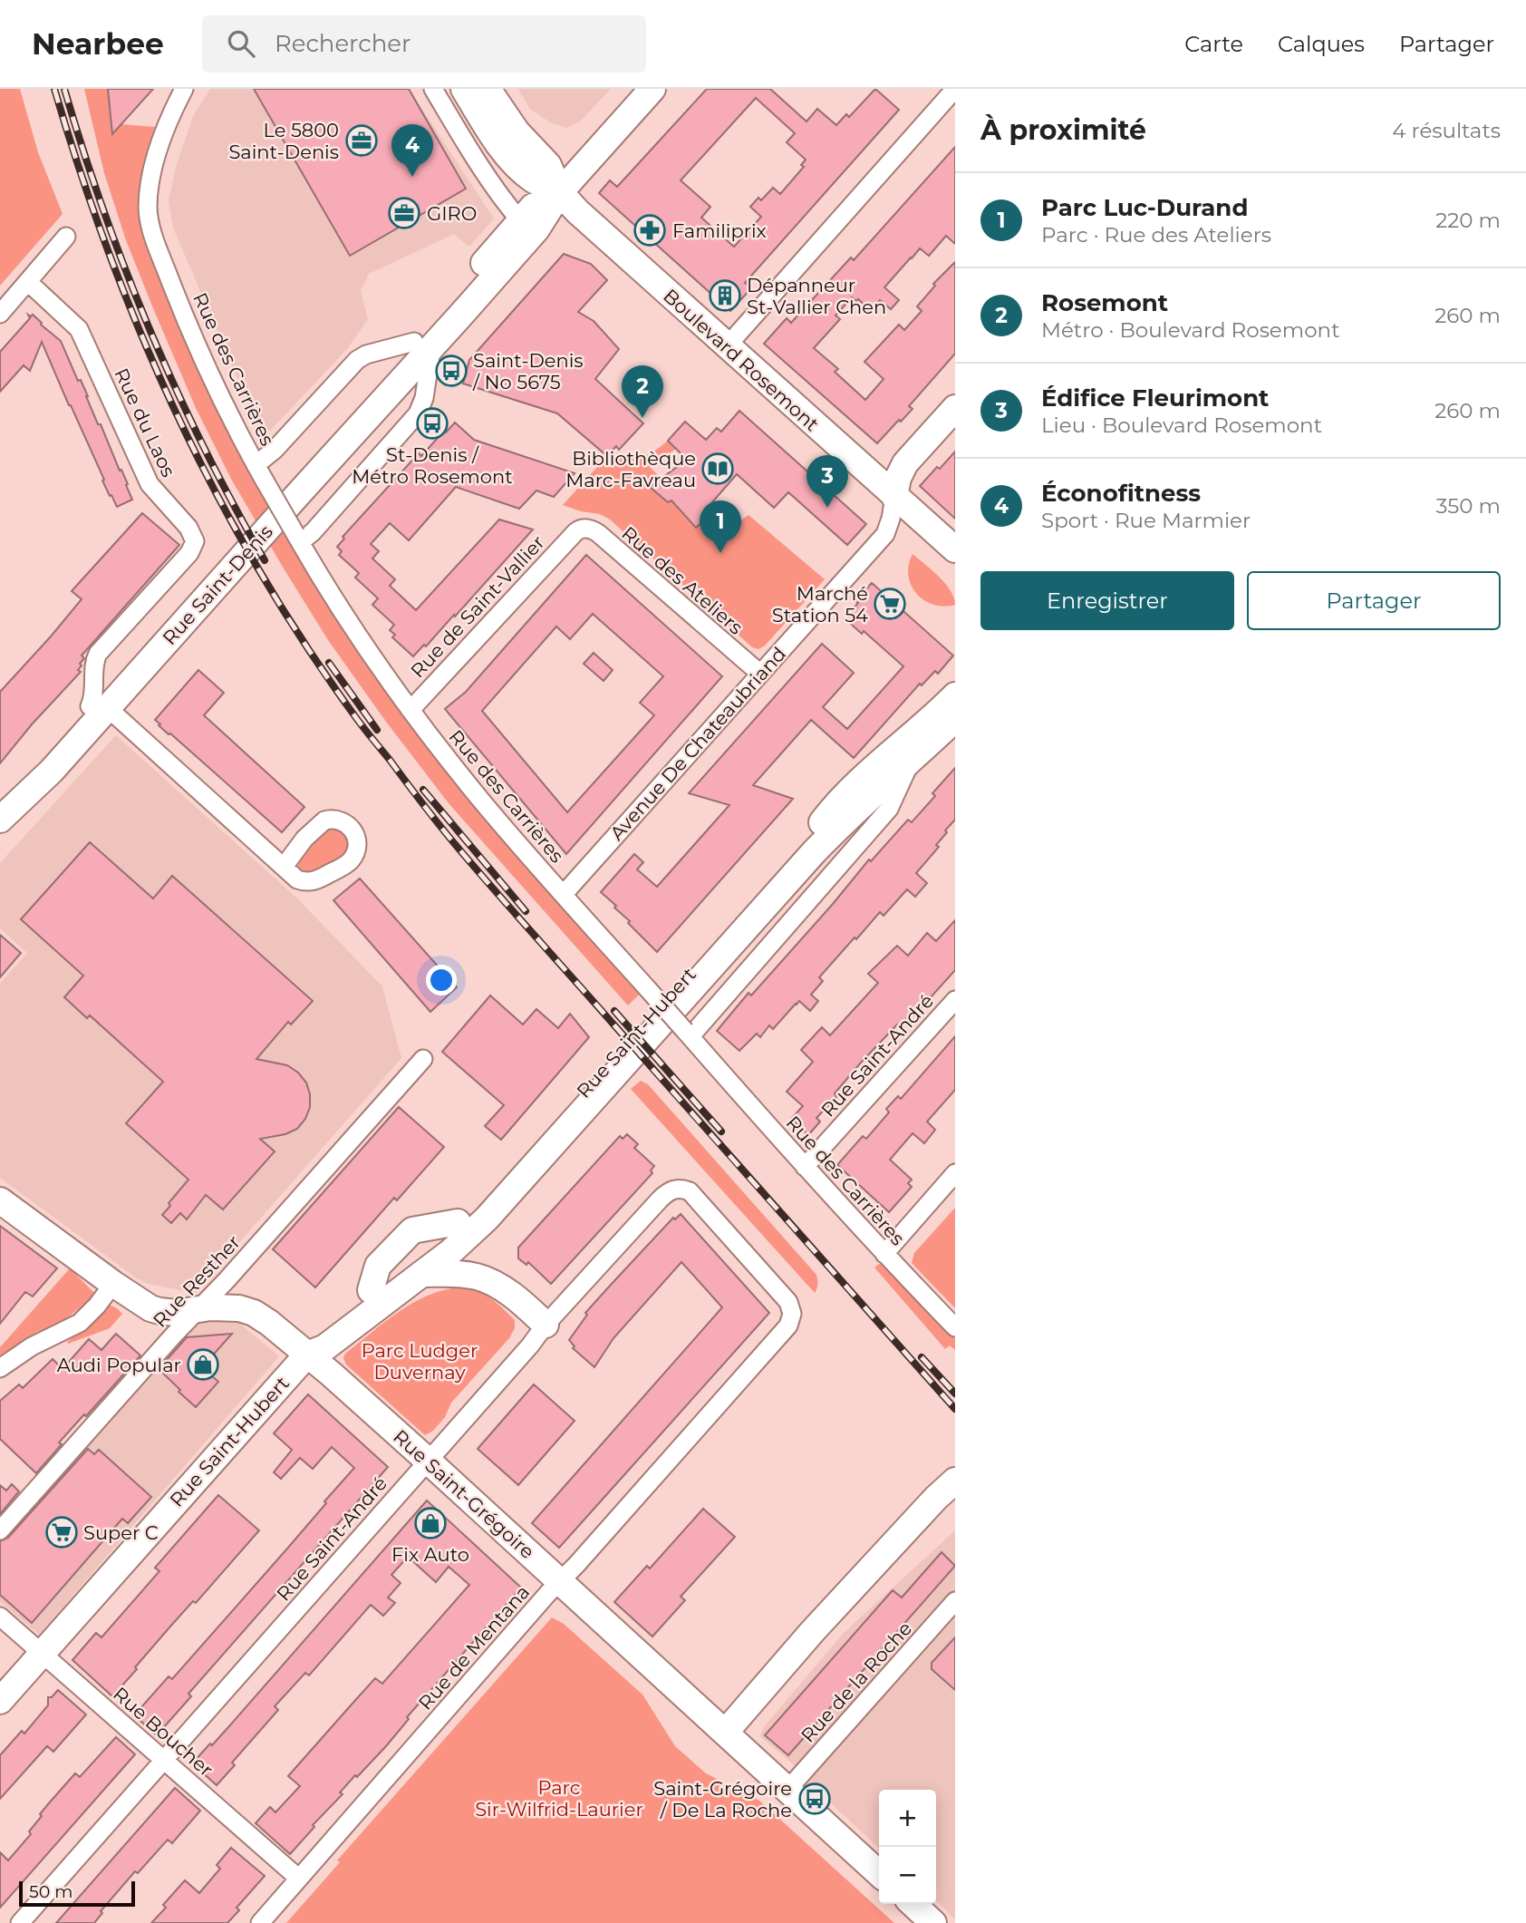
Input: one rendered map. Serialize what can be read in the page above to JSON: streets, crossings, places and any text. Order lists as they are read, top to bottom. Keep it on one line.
{"streets":{"street":["Boulevard Rosemont","Rue des Carrières","Rue du Laos","Rue des Ateliers","Rue Saint-Denis","Rue de Saint-Vallier","Avenue De Chateaubriand","Rue Saint-Hubert","Rue Saint-André","Rue Resther","Rue Saint-Grégoire","Rue de Mentana","Rue de la Roche","Rue Boucher"]},"crossings":[["Boulevard Rosemont","Rue Saint-Denis"],["Boulevard Rosemont","Avenue De Chateaubriand"],["Rue des Carrières","Rue Saint-Denis"],["Rue des Carrières","Rue de Saint-Vallier"],["Rue des Carrières","Avenue De Chateaubriand"],["Rue des Carrières","Rue Saint-Hubert"],["Rue des Carrières","Rue Saint-André"],["Rue du Laos","Rue Saint-Denis"],["Rue des Ateliers","Rue de Saint-Vallier"],["Rue des Ateliers","Avenue De Chateaubriand"],["Rue Saint-Hubert","Rue Saint-Grégoire"],["Rue Saint-Hubert","Rue Boucher"],["Rue Saint-André","Rue Saint-Grégoire"],["Rue Saint-André","Rue de Mentana"],["Rue Saint-André","Rue Boucher"],["Rue Resther","Rue Saint-Grégoire"],["Rue Saint-Grégoire","Rue de Mentana"],["Rue Saint-Grégoire","Rue de la Roche"],["Rue de Mentana","Rue Boucher"]],"parks":["Parc Ludger Duvernay","Parc Sir-Wilfrid-Laurier"],"places":{"office":["Le 5800 Saint-Denis","GIRO"],"pharmacy":["Familiprix"],"building":["Dépanneur St-Vallier Chen"],"bus stop":["Saint-Denis / No 5675","St-Denis / Métro Rosemont","Saint-Grégoire / De La Roche"],"library":["Bibliothèque Marc-Favreau"],"supermarket":["Marché Station 54","Super C"],"shop":["Audi Popular","Fix Auto"]},"scale_bar":"50 m","page":{"header":"Nearbee","search":"Rechercher","nav":["Carte","Calques","Partager"],"heading":["À proximité","4 résultats"],"pins":["4","2","3","1"],"list":[{"mark":"1","name":"Parc Luc-Durand","note":"Parc · Rue des Ateliers","value":"220 m"},{"mark":"2","name":"Rosemont","note":"Métro · Boulevard Rosemont","value":"260 m"},{"mark":"3","name":"Édifice Fleurimont","note":"Lieu · Boulevard Rosemont","value":"260 m"},{"mark":"4","name":"Éconofitness","note":"Sport · Rue Marmier","value":"350 m"}],"buttons":["Enregistrer","Partager"],"map_buttons":["+","−"],"scale":"50 m"}}
